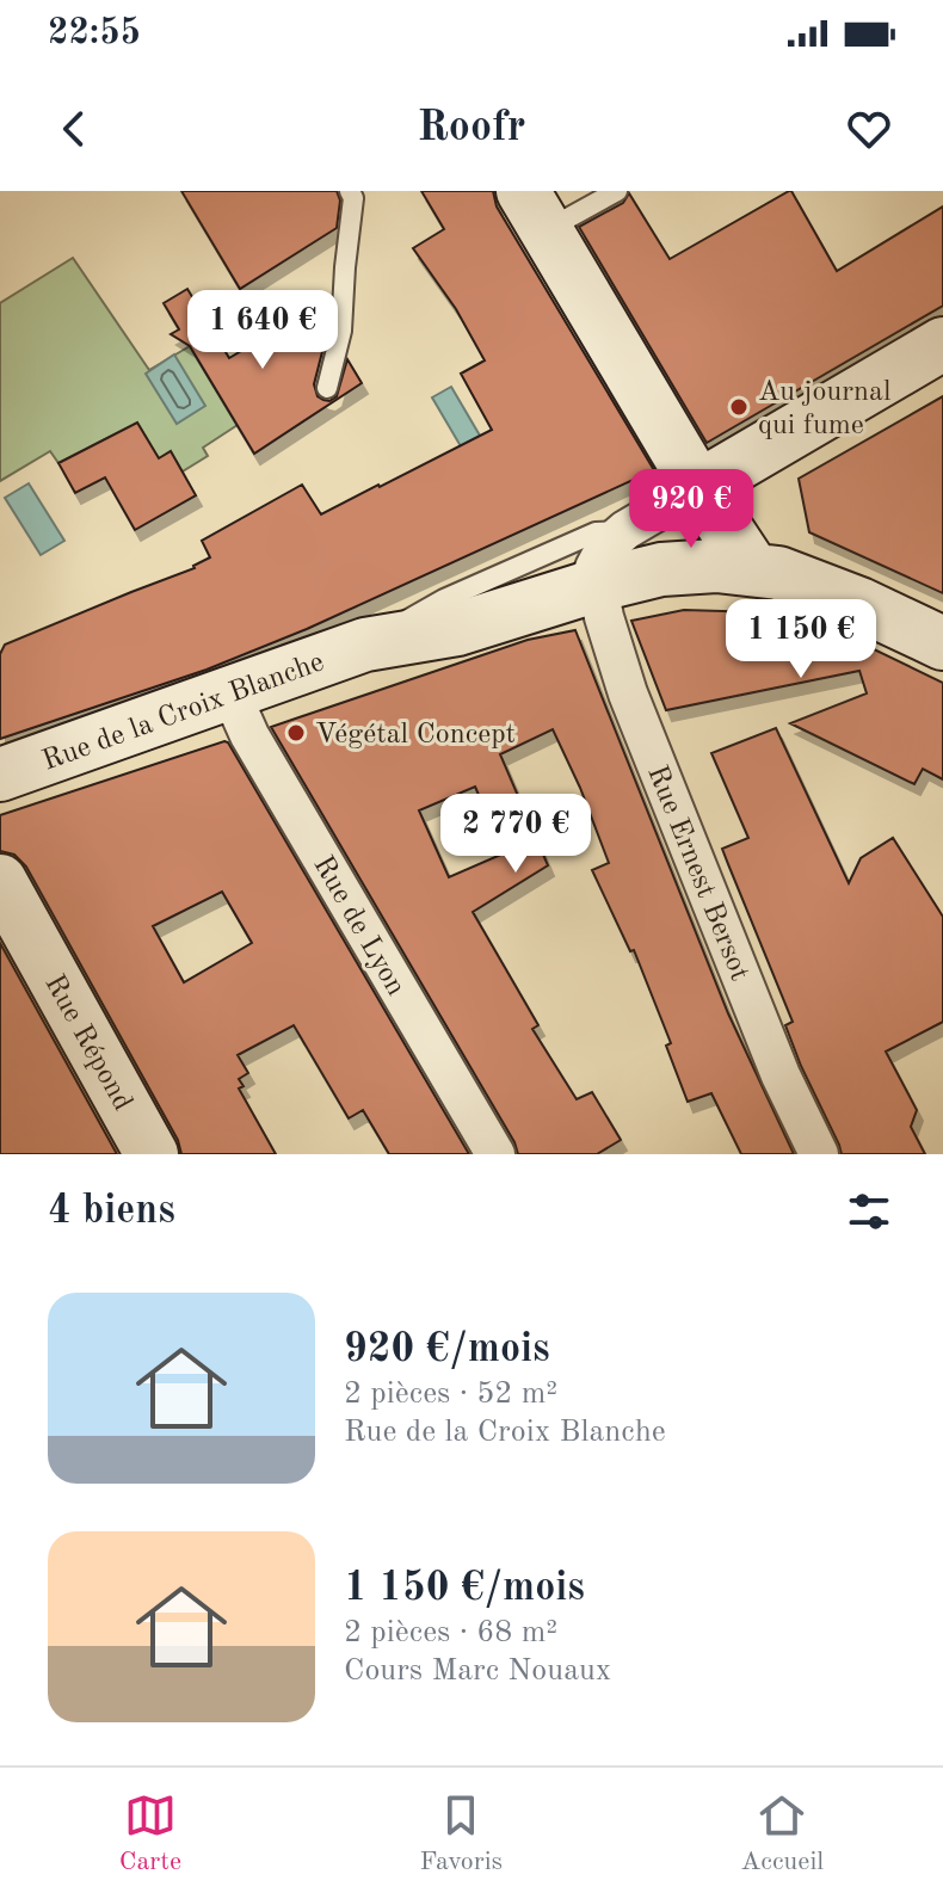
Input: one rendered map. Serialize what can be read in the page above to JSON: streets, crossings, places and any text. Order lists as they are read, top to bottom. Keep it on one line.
{"streets":{"street":["Rue de la Croix Blanche","Rue Ernest Bersot","Rue de Lyon","Rue Répond"]},"crossings":[["Rue de la Croix Blanche","Rue Ernest Bersot"],["Rue de la Croix Blanche","Rue de Lyon"]],"places":["Au journal qui fume","Végétal Concept"],"page":{"status":"22:55","header":"Roofr","price":["1 640 €","920 €","1 150 €","2 770 €"],"heading":"4 biens","list":[{"name":"920 €/mois","note":"2 pièces · 52 m² · Rue de la Croix Blanche"},{"name":"1 150 €/mois","note":"2 pièces · 68 m² · Cours Marc Nouaux"}],"tabs":["Carte","Favoris","Accueil"]}}
